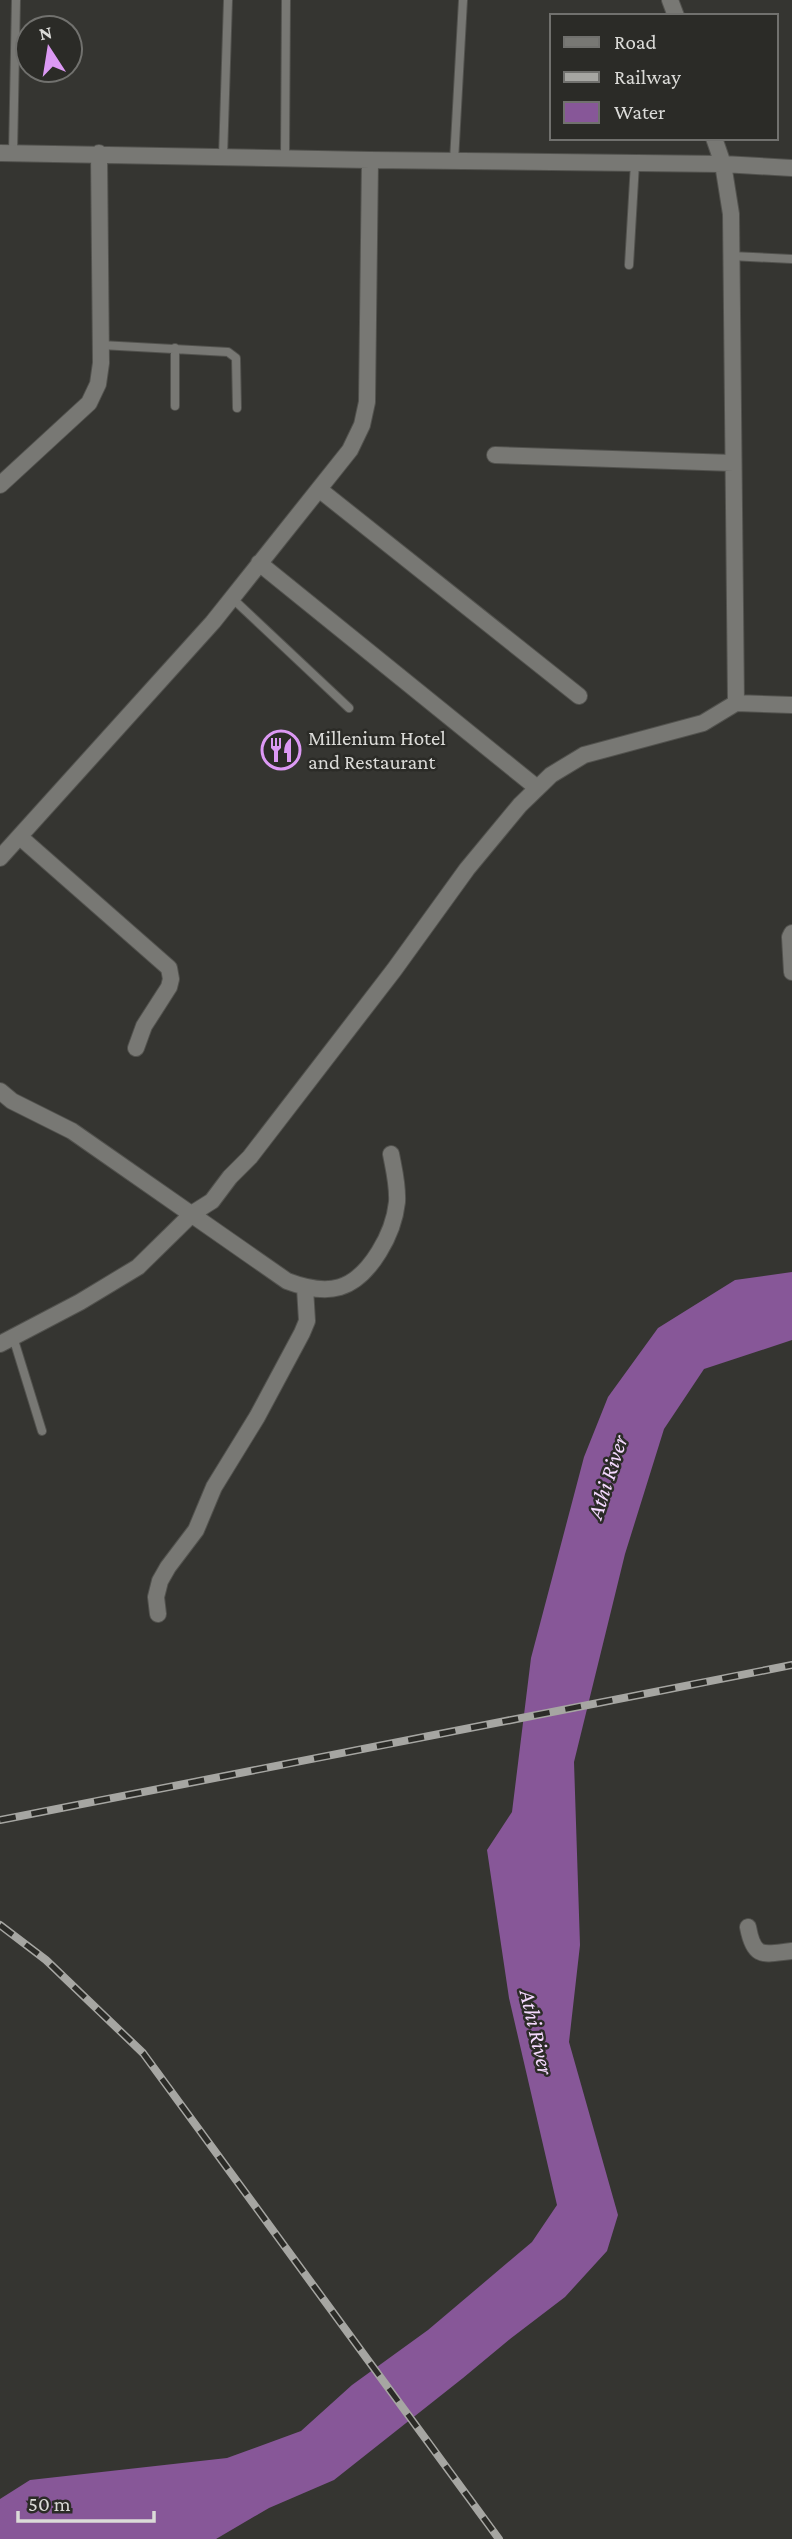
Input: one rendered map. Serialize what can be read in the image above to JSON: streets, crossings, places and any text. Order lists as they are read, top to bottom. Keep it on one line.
{"water":["Athi River"],"places":{"restaurant":["Millenium Hotel and Restaurant"]},"legend":["Road","Railway","Water"],"scale_bar":"50 m","north":"top"}
